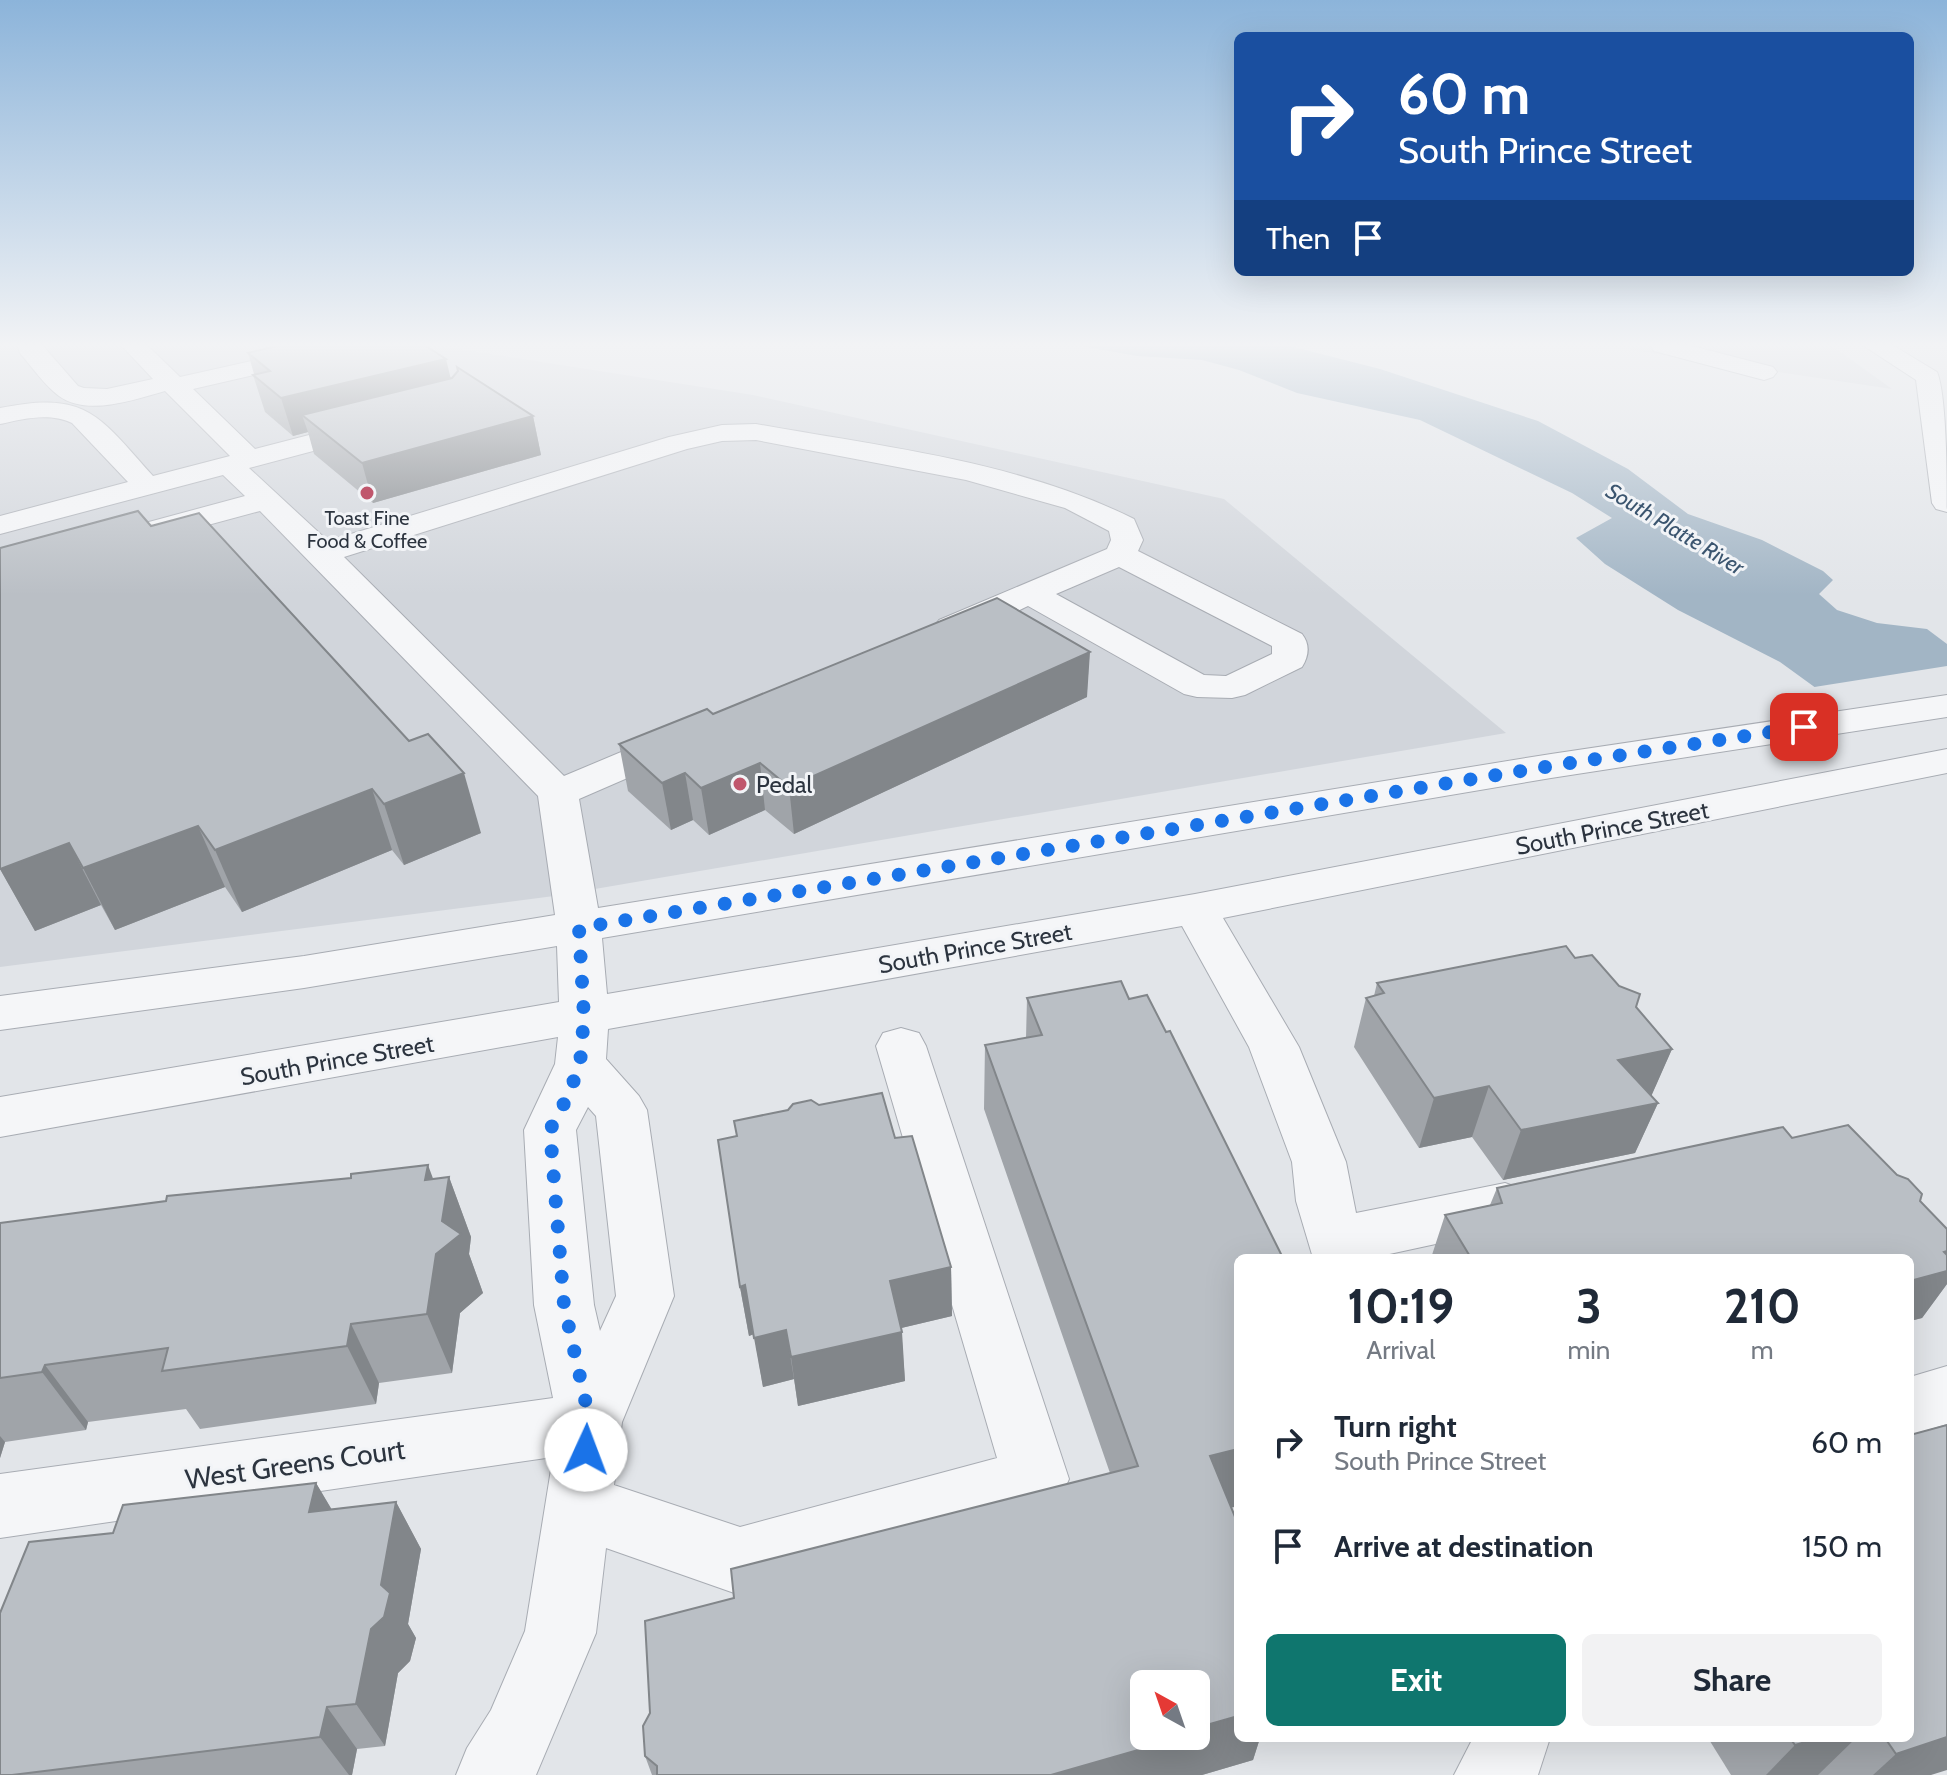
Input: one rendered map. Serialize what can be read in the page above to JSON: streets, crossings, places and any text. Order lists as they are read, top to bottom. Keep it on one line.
{"streets":{"street":["South Prince Street","West Greens Court"]},"water":["South Platte River"],"places":["Toast Fine Food & Coffee","Pedal"],"north":"top left","page":{"turn":["60 m","South Prince Street"],"then":"Then","eta":["10:19","Arrival","3","min","210","m"],"list":[{"name":"Turn right","note":"South Prince Street","value":"60 m"},{"name":"Arrive at destination","value":"150 m"}],"buttons":["Exit","Share"]}}
